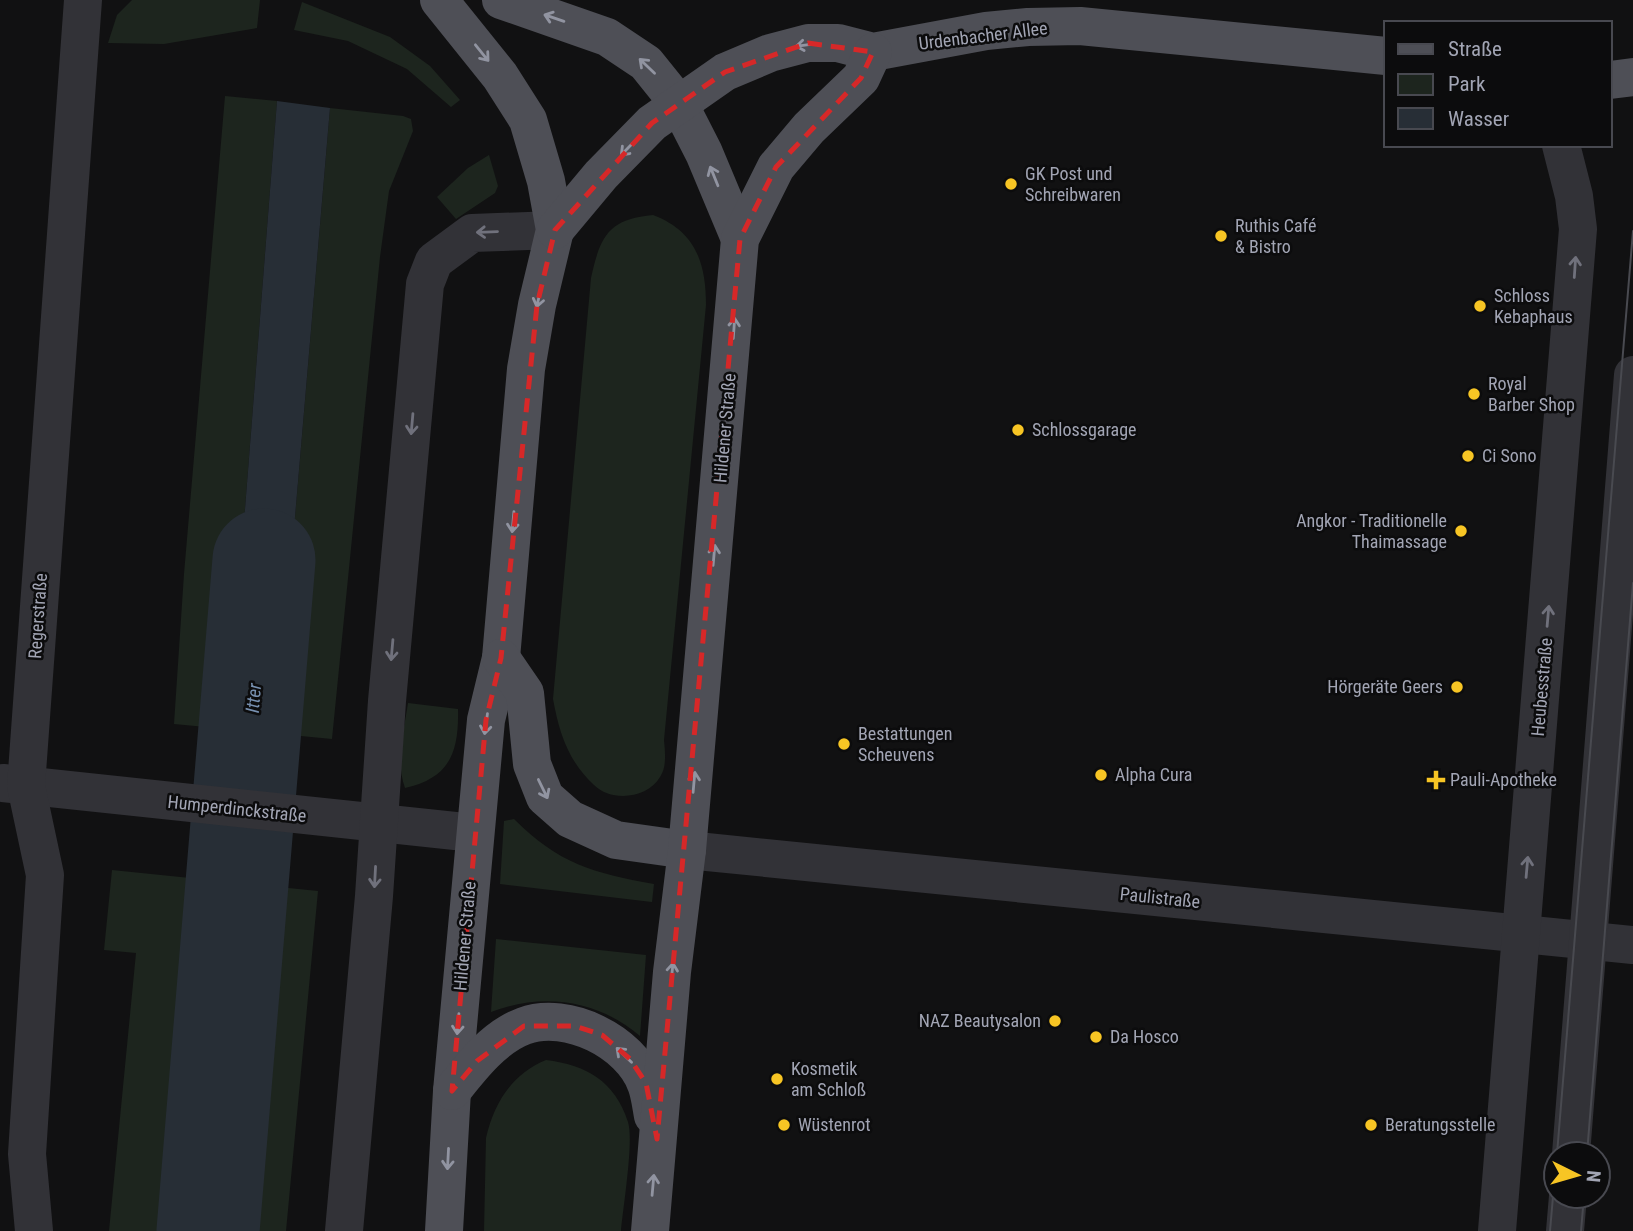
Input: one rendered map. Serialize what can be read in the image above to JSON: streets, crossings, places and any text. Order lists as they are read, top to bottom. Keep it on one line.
{"streets":{"main road":["Urdenbacher Allee","Hildener Straße"],"street":["Regerstraße","Heubesstraße","Humperdinckstraße","Paulistraße"]},"crossings":[["Urdenbacher Allee","Hildener Straße"],["Hildener Straße","Humperdinckstraße"],["Hildener Straße","Paulistraße"],["Regerstraße","Humperdinckstraße"],["Heubesstraße","Paulistraße"]],"one_way":["Urdenbacher Allee"],"water":["Itter"],"places":{"other":["GK Post und Schreibwaren","Ruthis Café & Bistro","Schloss Kebaphaus","Royal Barber Shop","Schlossgarage","Ci Sono","Angkor - Traditionelle Thaimassage","Hörgeräte Geers","Bestattungen Scheuvens","Alpha Cura","NAZ Beautysalon","Da Hosco","Kosmetik am Schloß","Wüstenrot","Beratungsstelle"],"health":["Pauli-Apotheke"]},"legend":["Straße","Park","Wasser"],"north":"right"}
